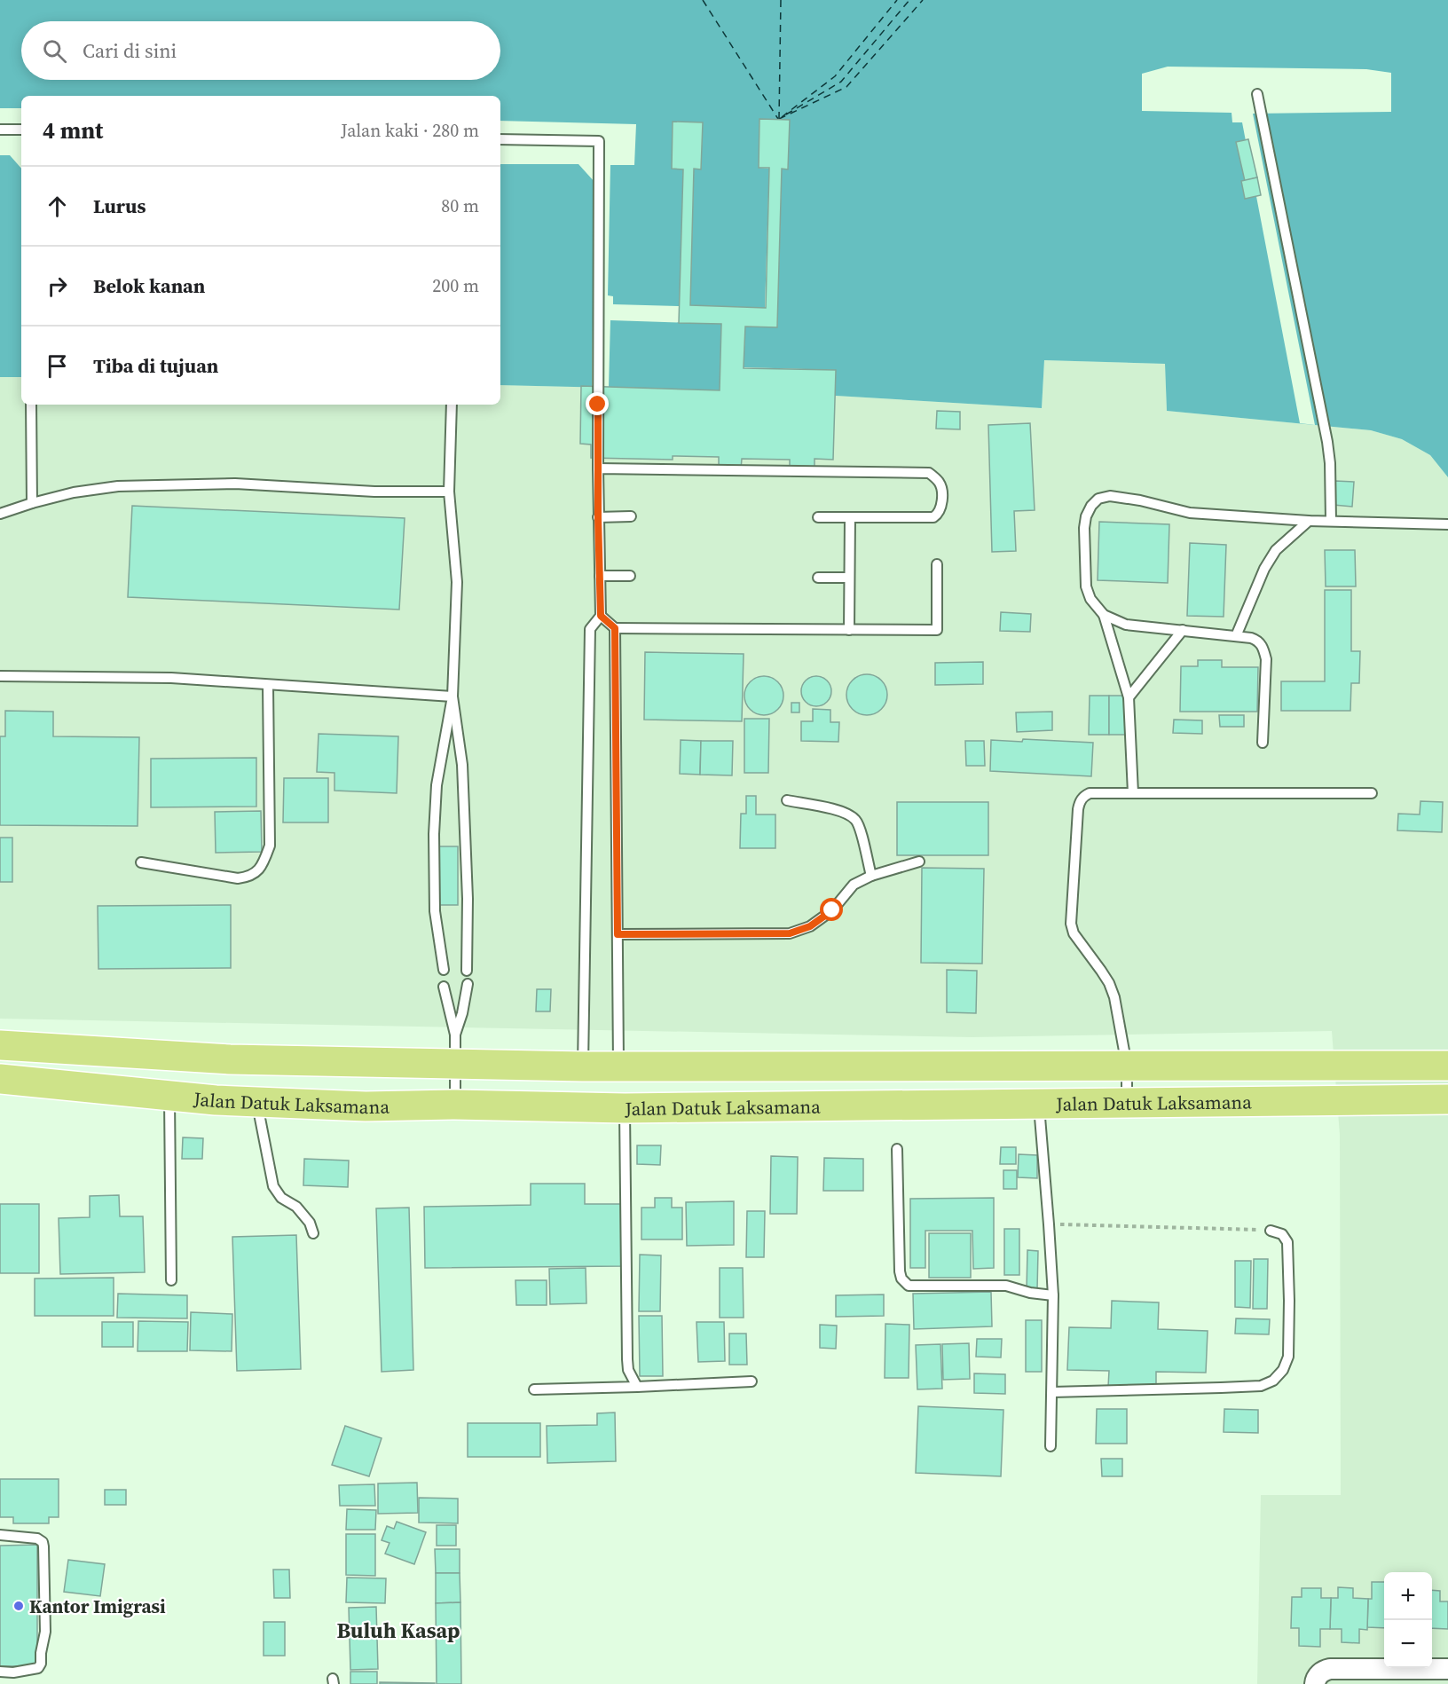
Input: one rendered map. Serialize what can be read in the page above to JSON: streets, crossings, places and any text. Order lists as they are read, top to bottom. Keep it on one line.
{"streets":{"highway":["Jalan Datuk Laksamana"]},"districts":["Buluh Kasap"],"places":["Kantor Imigrasi"],"page":{"search":"Cari di sini","heading":["4 mnt","Jalan kaki · 280 m"],"list":[["Lurus","80 m"],["Belok kanan","200 m"],"Tiba di tujuan"],"map_buttons":["+","−"]}}
